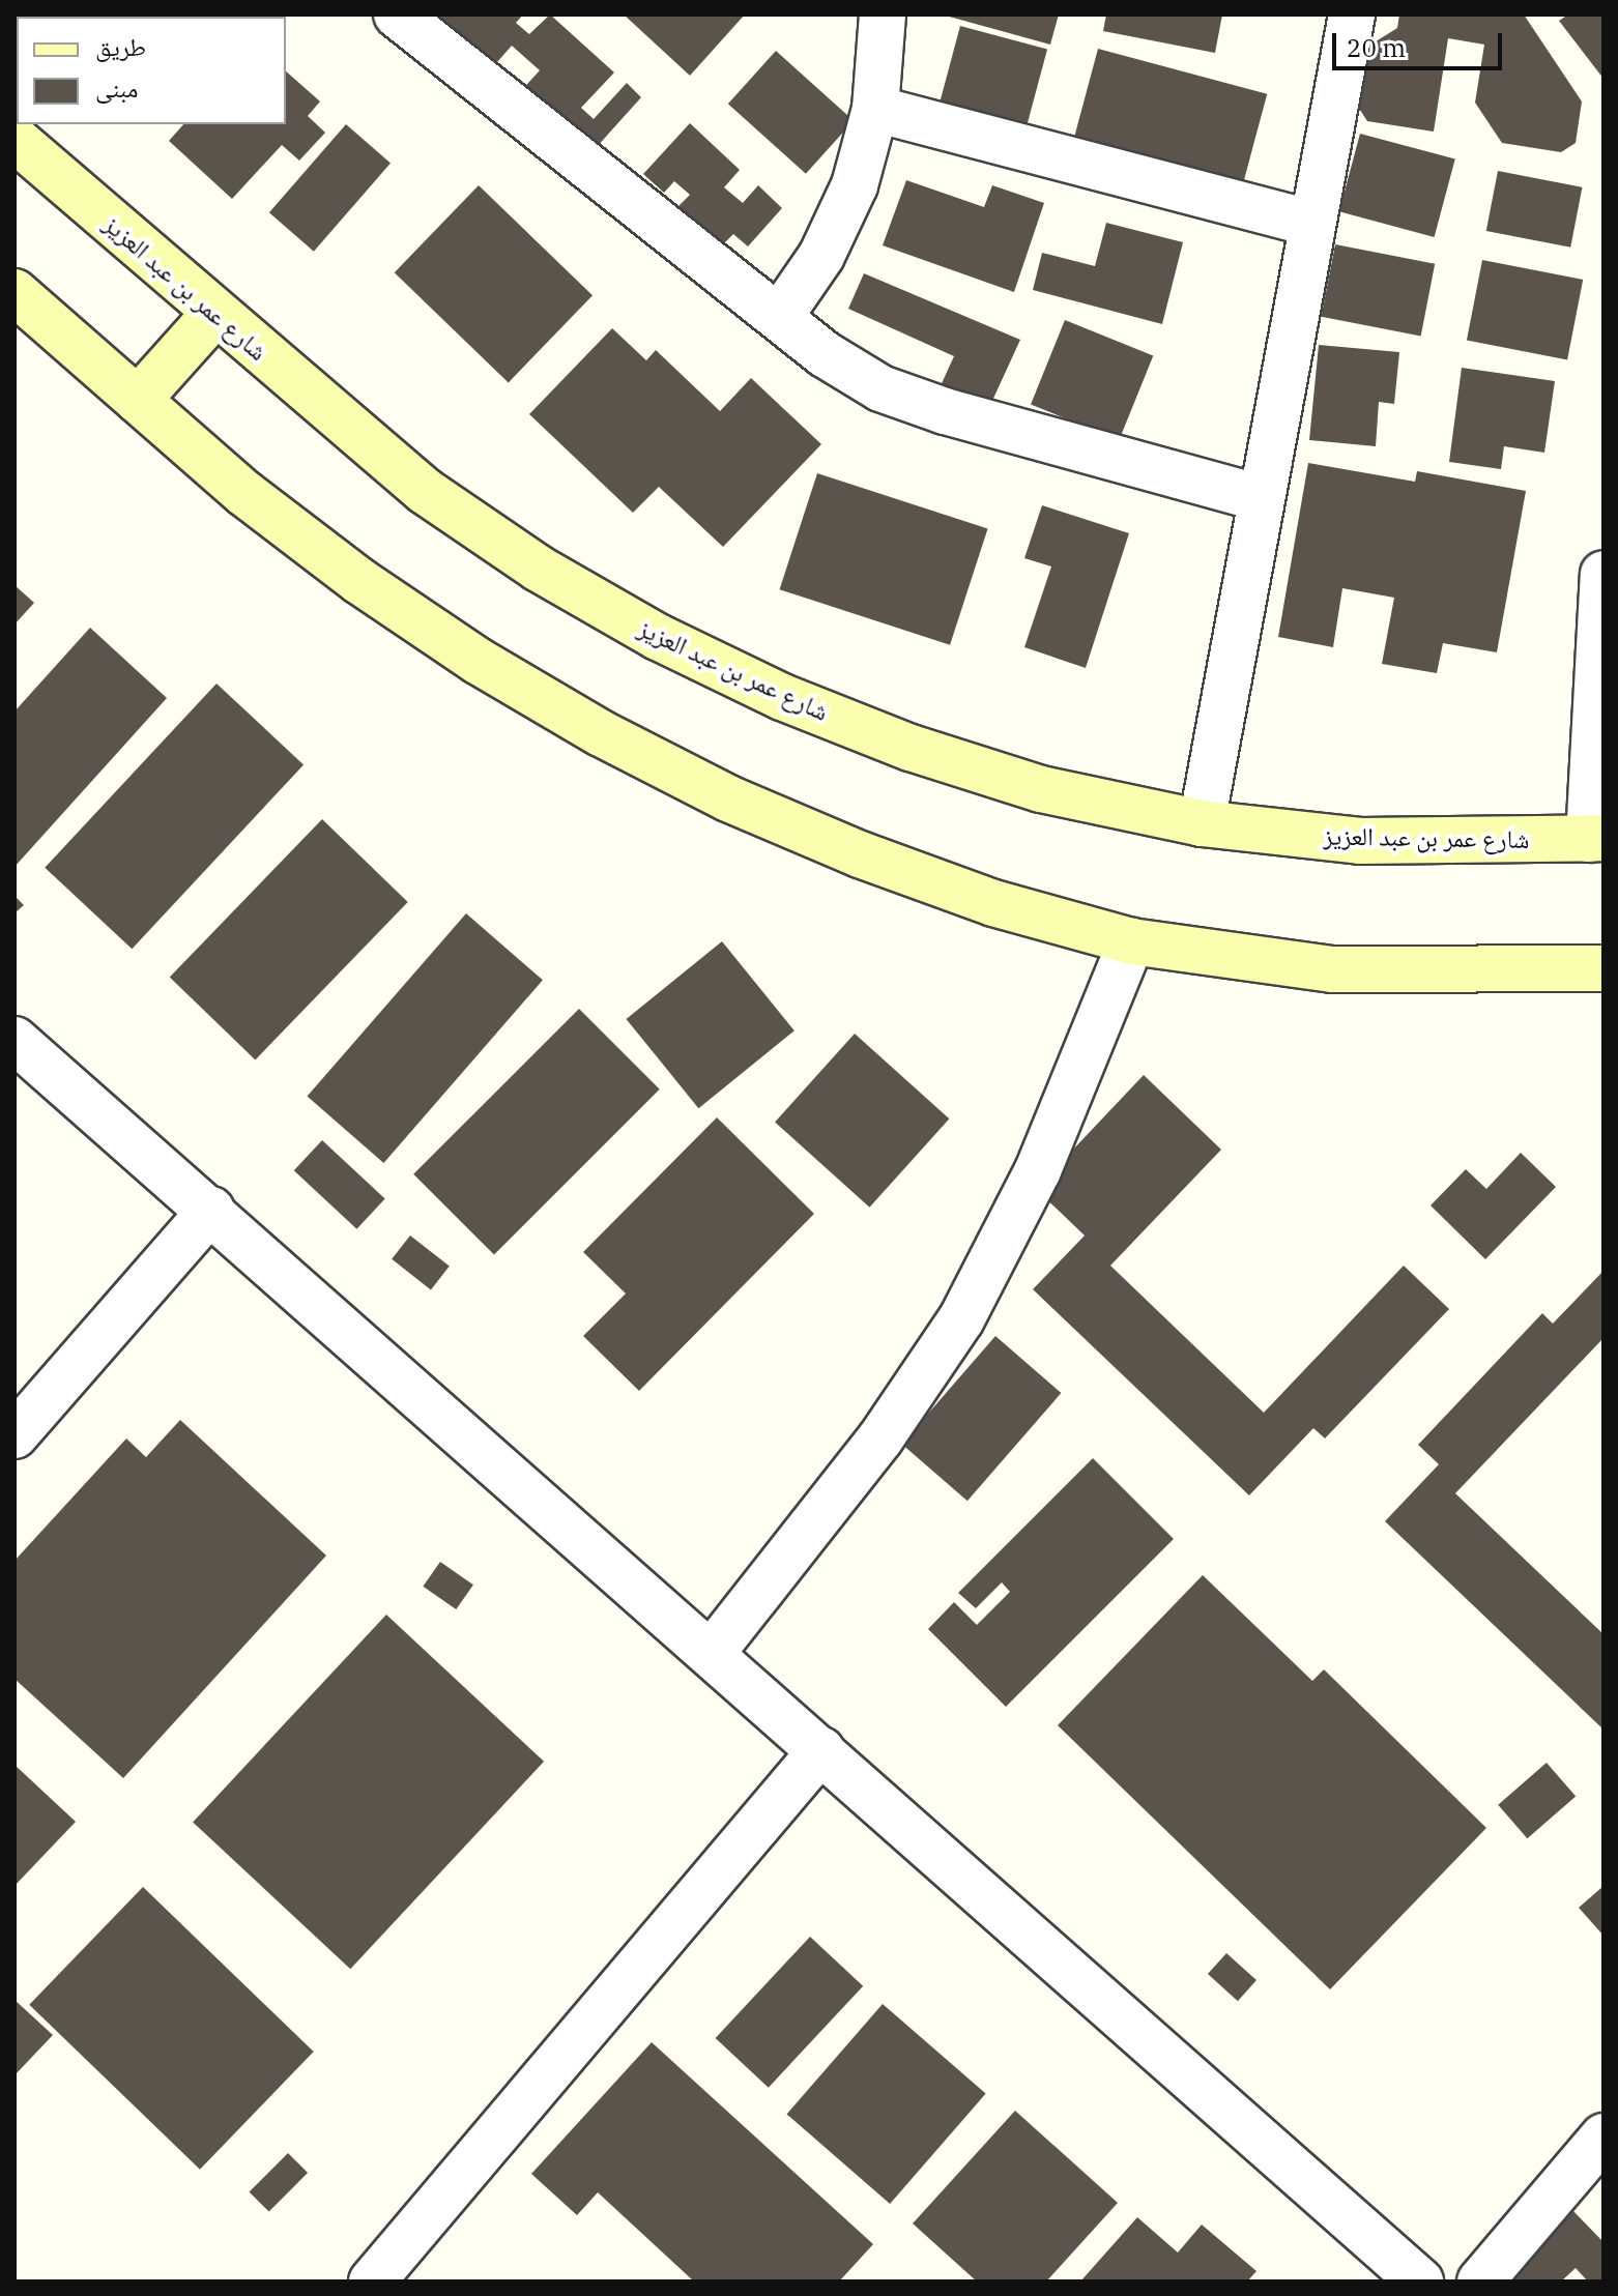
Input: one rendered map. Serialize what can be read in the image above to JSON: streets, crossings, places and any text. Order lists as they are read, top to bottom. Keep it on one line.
{"streets":{"street":["شارع عمر بن عبد العزيز"]},"legend":["طريق","مبنى"],"scale_bar":"20 m"}
